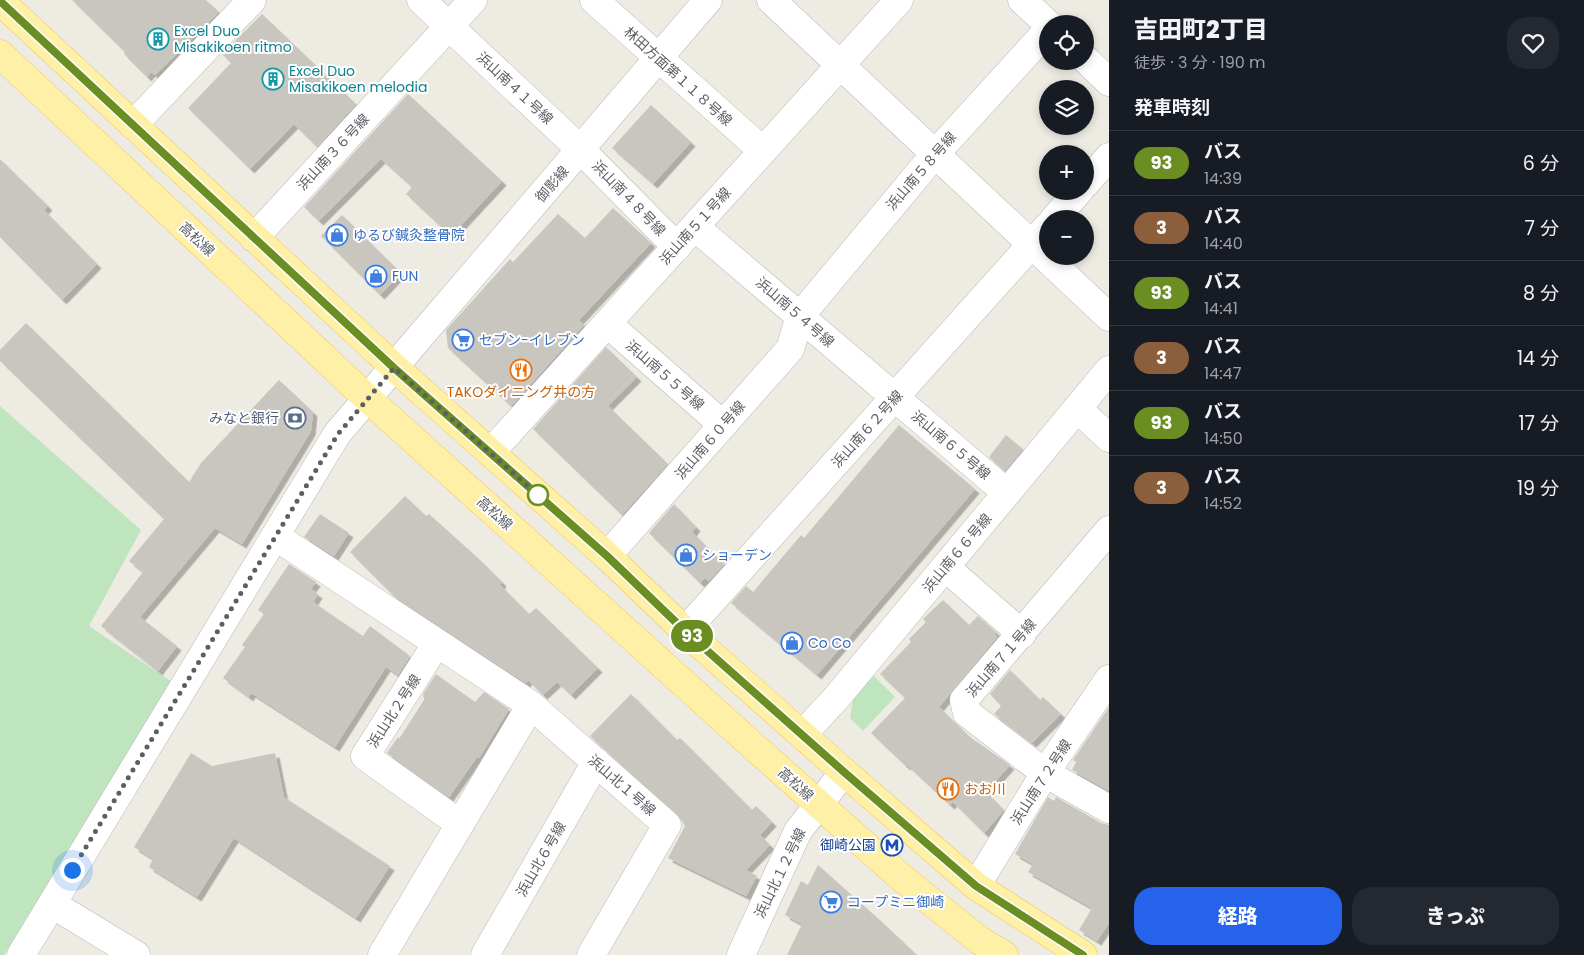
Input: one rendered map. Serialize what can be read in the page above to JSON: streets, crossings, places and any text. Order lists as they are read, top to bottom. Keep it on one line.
{"streets":{"main road":["高松線"],"street":["林田方面第１１８号線","浜山南４１号線","浜山南３６号線","浜山南５８号線","御影線","浜山南４８号線","浜山南５１号線","浜山南５４号線","浜山南５５号線","浜山南６２号線","浜山南６０号線","浜山南６５号線","浜山南６６号線","浜山南７１号線","浜山北２号線","浜山南７２号線","浜山北１号線","浜山北６号線","浜山北１２号線"]},"crossings":[["林田方面第１１８号線","御影線"],["林田方面第１１８号線","浜山南５１号線"],["浜山南４１号線","浜山南３６号線"],["浜山南４１号線","御影線"],["浜山南４１号線","浜山南４８号線"],["浜山南５８号線","浜山南５４号線"],["浜山南５８号線","浜山南６０号線"],["御影線","浜山南４８号線"],["御影線","高松線"],["御影線","浜山北１号線"],["浜山南４８号線","浜山南５１号線"],["浜山南５１号線","浜山南５４号線"],["浜山南５１号線","浜山南５５号線"],["高松線","浜山北１２号線"],["浜山南５４号線","浜山南６２号線"],["浜山南５４号線","浜山南６０号線"],["浜山南５４号線","浜山南６５号線"],["浜山南５５号線","浜山南６０号線"],["浜山南６２号線","浜山南６５号線"],["浜山南６５号線","浜山南６６号線"],["浜山南７１号線","浜山南７２号線"],["浜山北２号線","浜山北１号線"],["浜山北１号線","浜山北６号線"]],"places":{"building":["Excel Duo Misakikoen ritmo","Excel Duo Misakikoen melodia"],"shop":["ゆるび鍼灸整骨院","FUN","ショーデン","Co Co"],"supermarket":["セブン-イレブン","コープミニ御崎"],"restaurant":["TAKOダイニング井の方","おお川"],"bank":["みなと銀行"],"metro station":["御崎公園"]},"lines":["bus line 93"],"page":{"on_map":"93","heading":[["吉田町2丁目","徒歩 · 3 分 · 190 m"],"発車時刻"],"map_buttons":["+","−"],"list":[{"mark":"93","name":"バス","note":"14:39","value":"6 分"},{"mark":"3","name":"バス","note":"14:40","value":"7 分"},{"mark":"93","name":"バス","note":"14:41","value":"8 分"},{"mark":"3","name":"バス","note":"14:47","value":"14 分"},{"mark":"93","name":"バス","note":"14:50","value":"17 分"},{"mark":"3","name":"バス","note":"14:52","value":"19 分"}],"buttons":["経路","きっぷ"]}}
